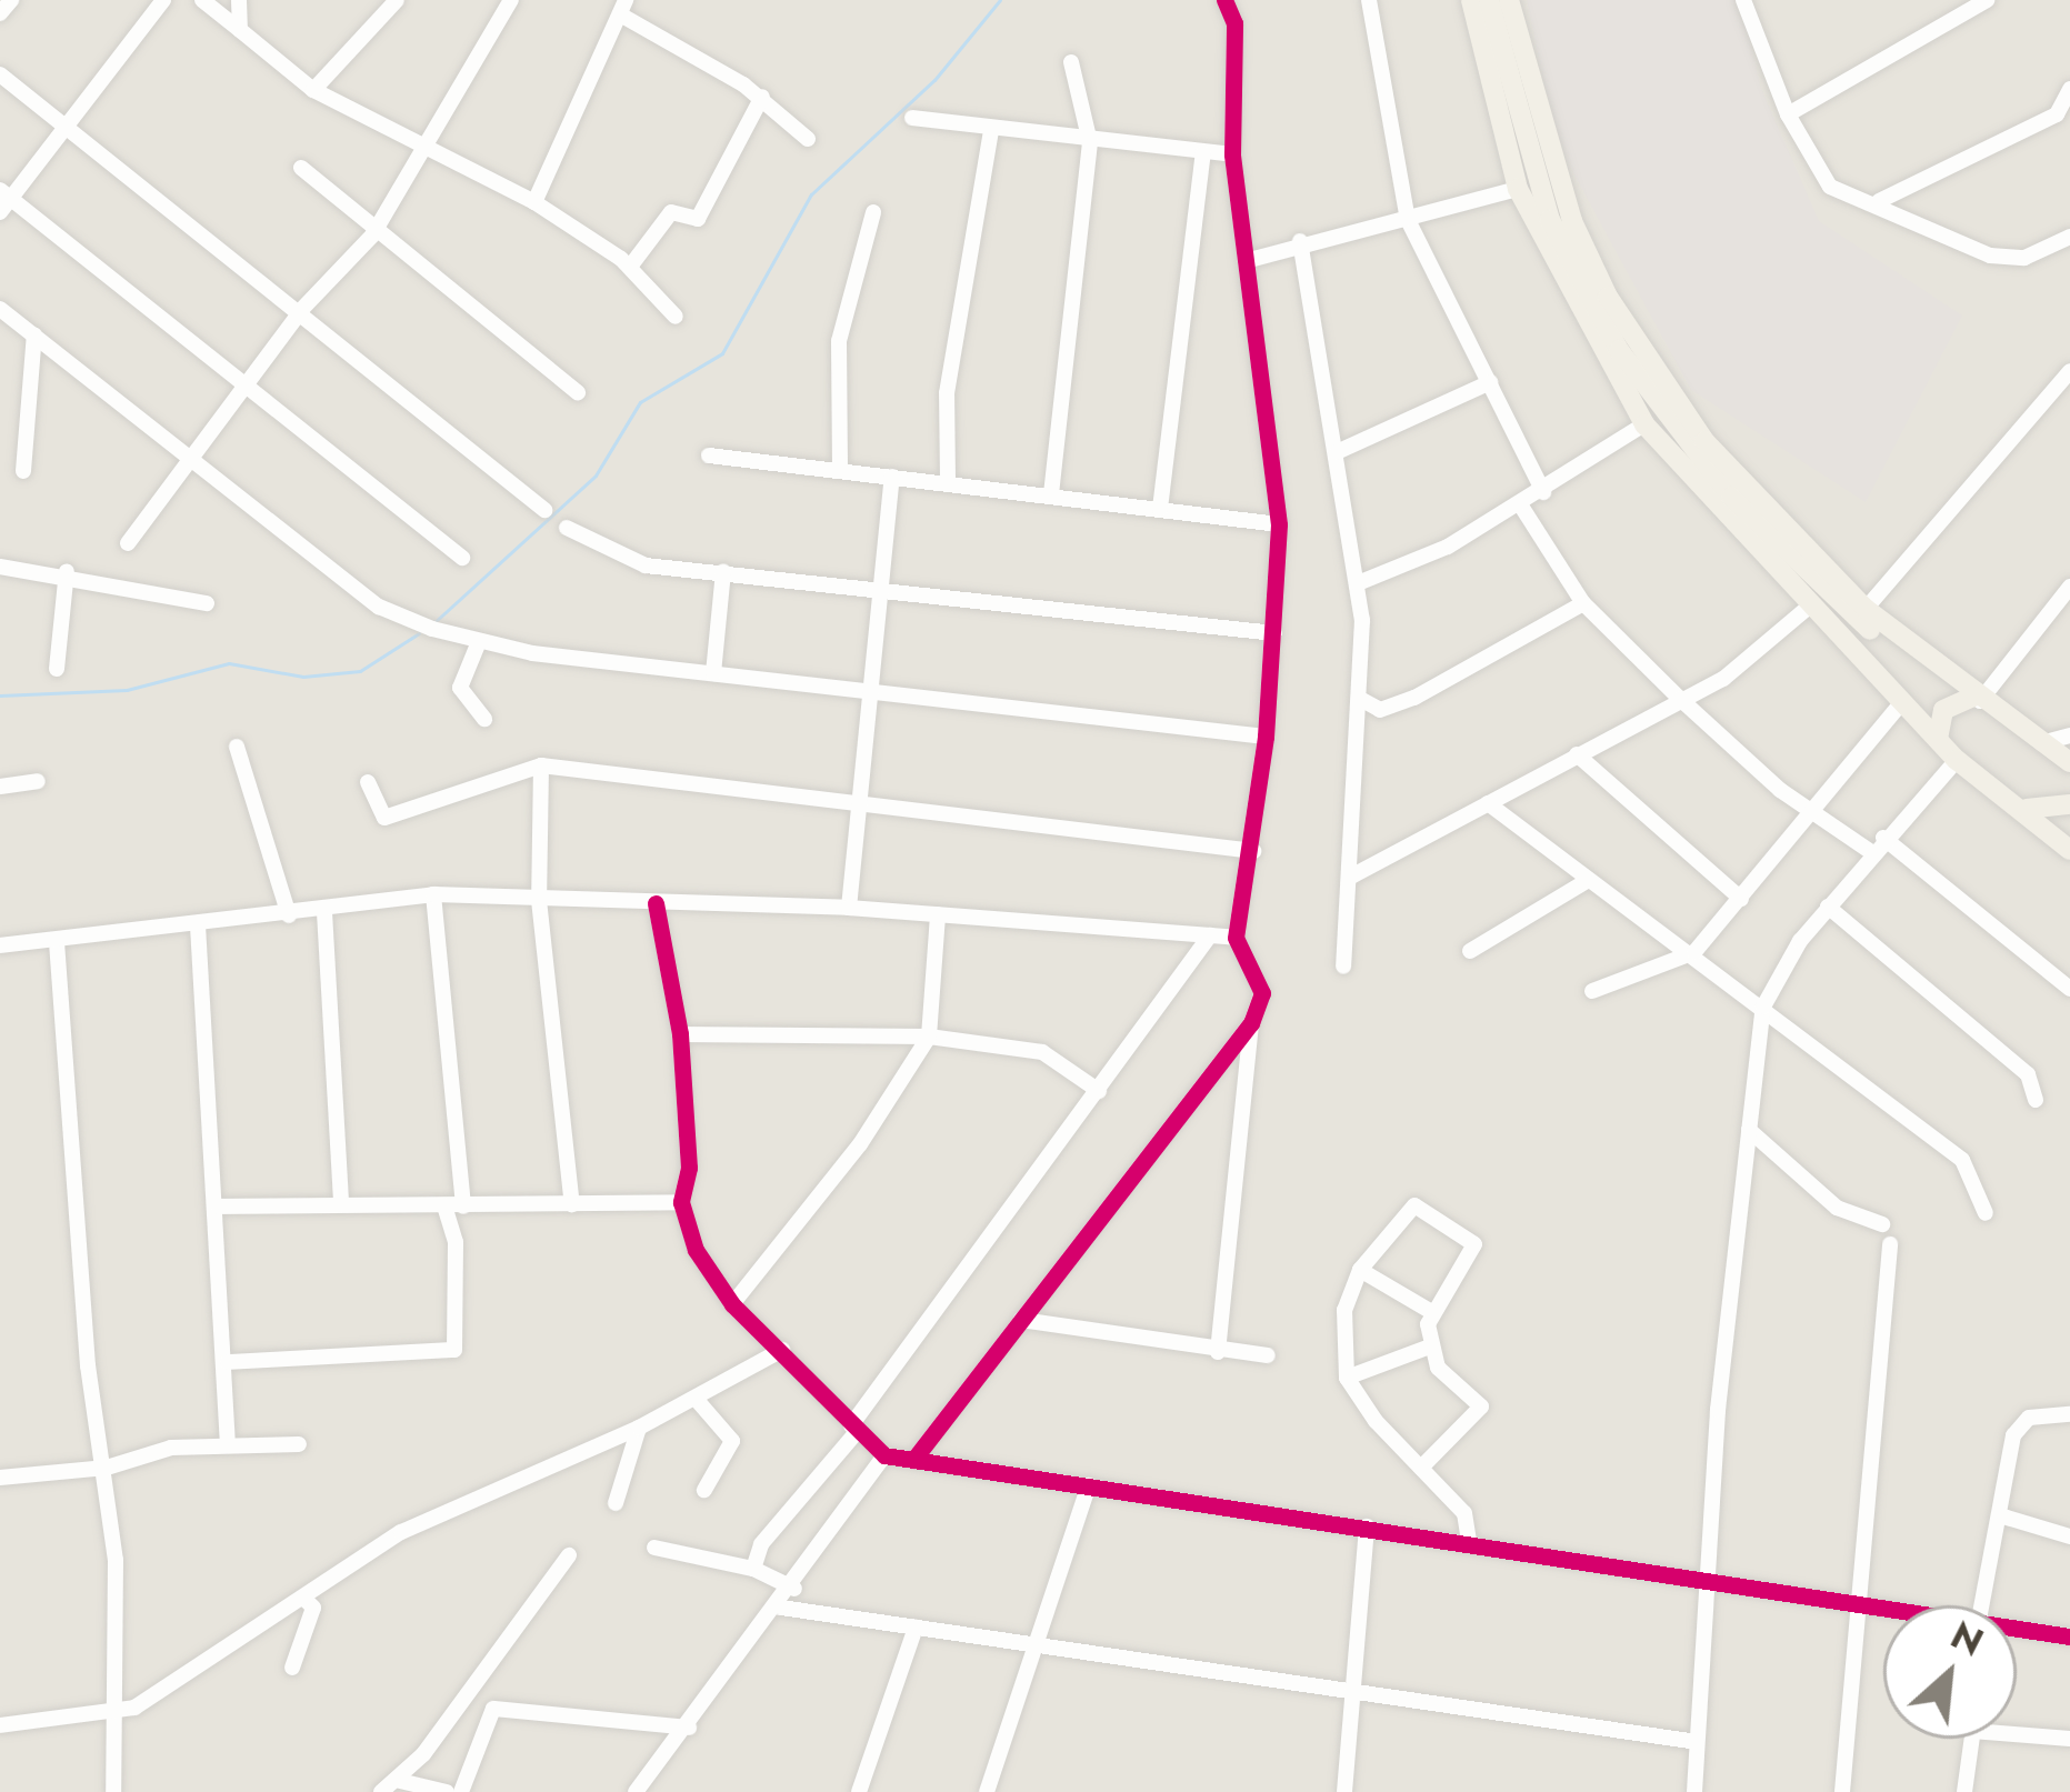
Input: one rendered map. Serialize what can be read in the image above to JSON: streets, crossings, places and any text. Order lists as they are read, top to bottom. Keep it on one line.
{"north":"top right"}
